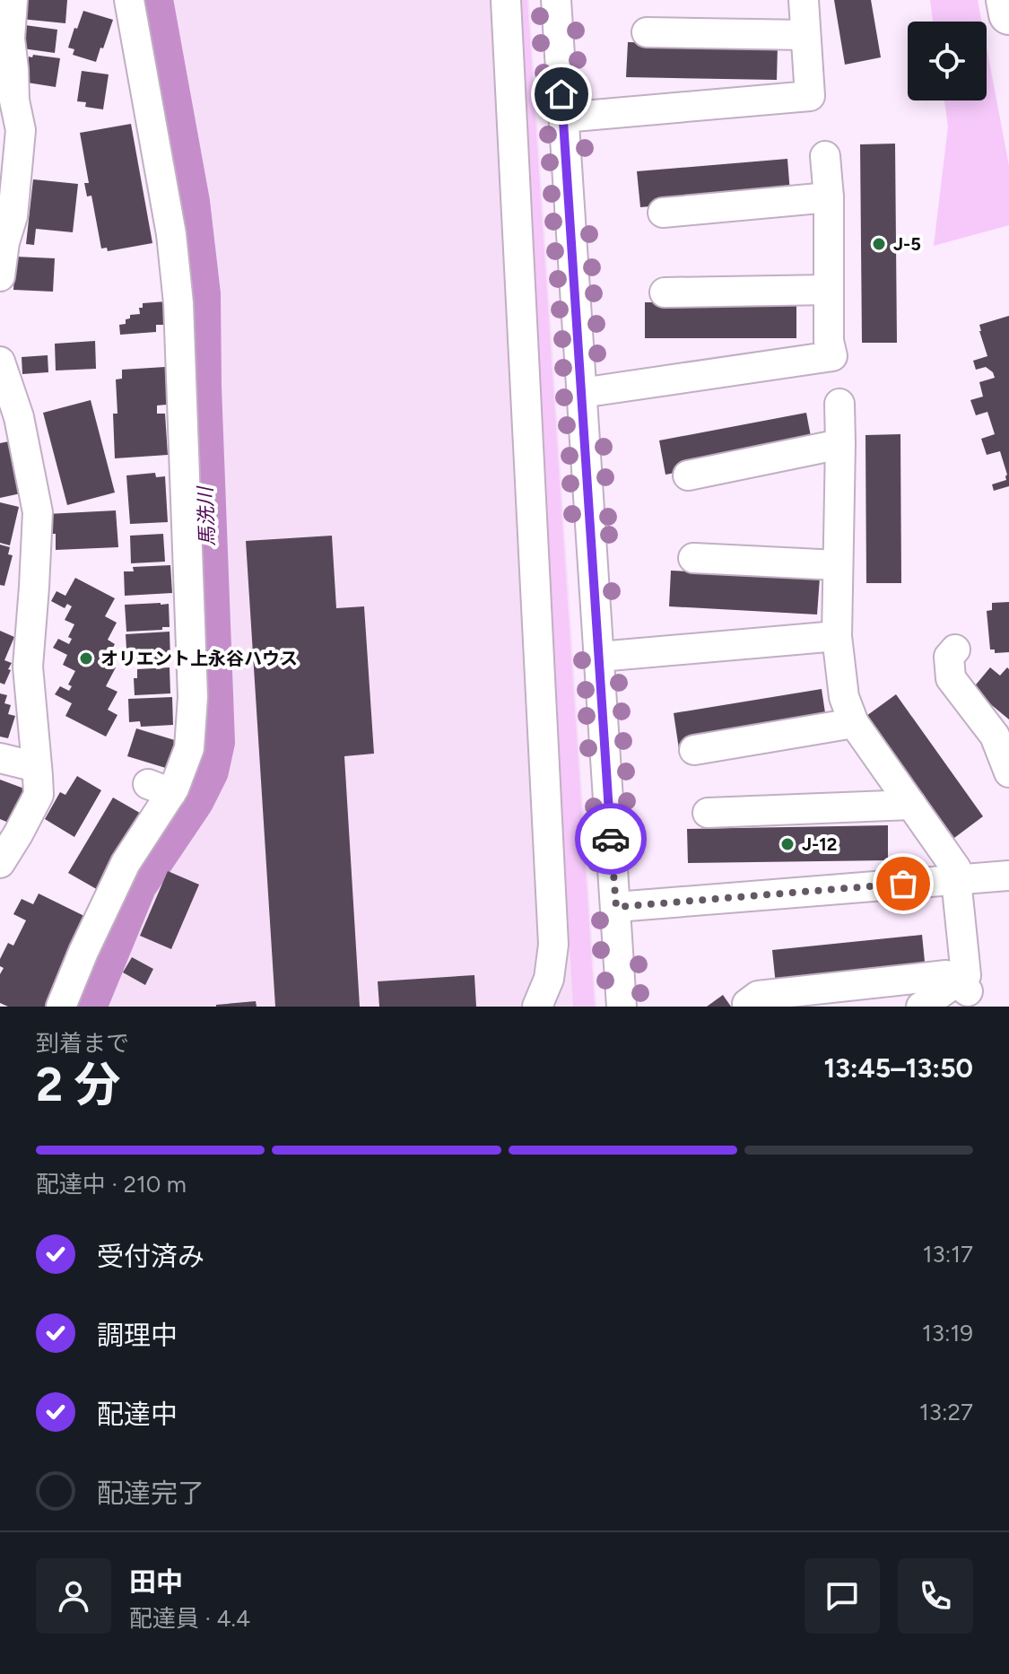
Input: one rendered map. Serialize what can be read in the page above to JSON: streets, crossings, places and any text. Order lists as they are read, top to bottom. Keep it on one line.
{"water":["馬洗川"],"places":["J-5","オリエント上永谷ハウス","J-12"],"page":{"heading":["2 分","到着まで","13:45–13:50"],"panel":["田中","配達員 · 4.4"],"bar":"配達中 · 210 m","list":[["受付済み","13:17"],["調理中","13:19"],["配達中","13:27"],"配達完了"]}}
